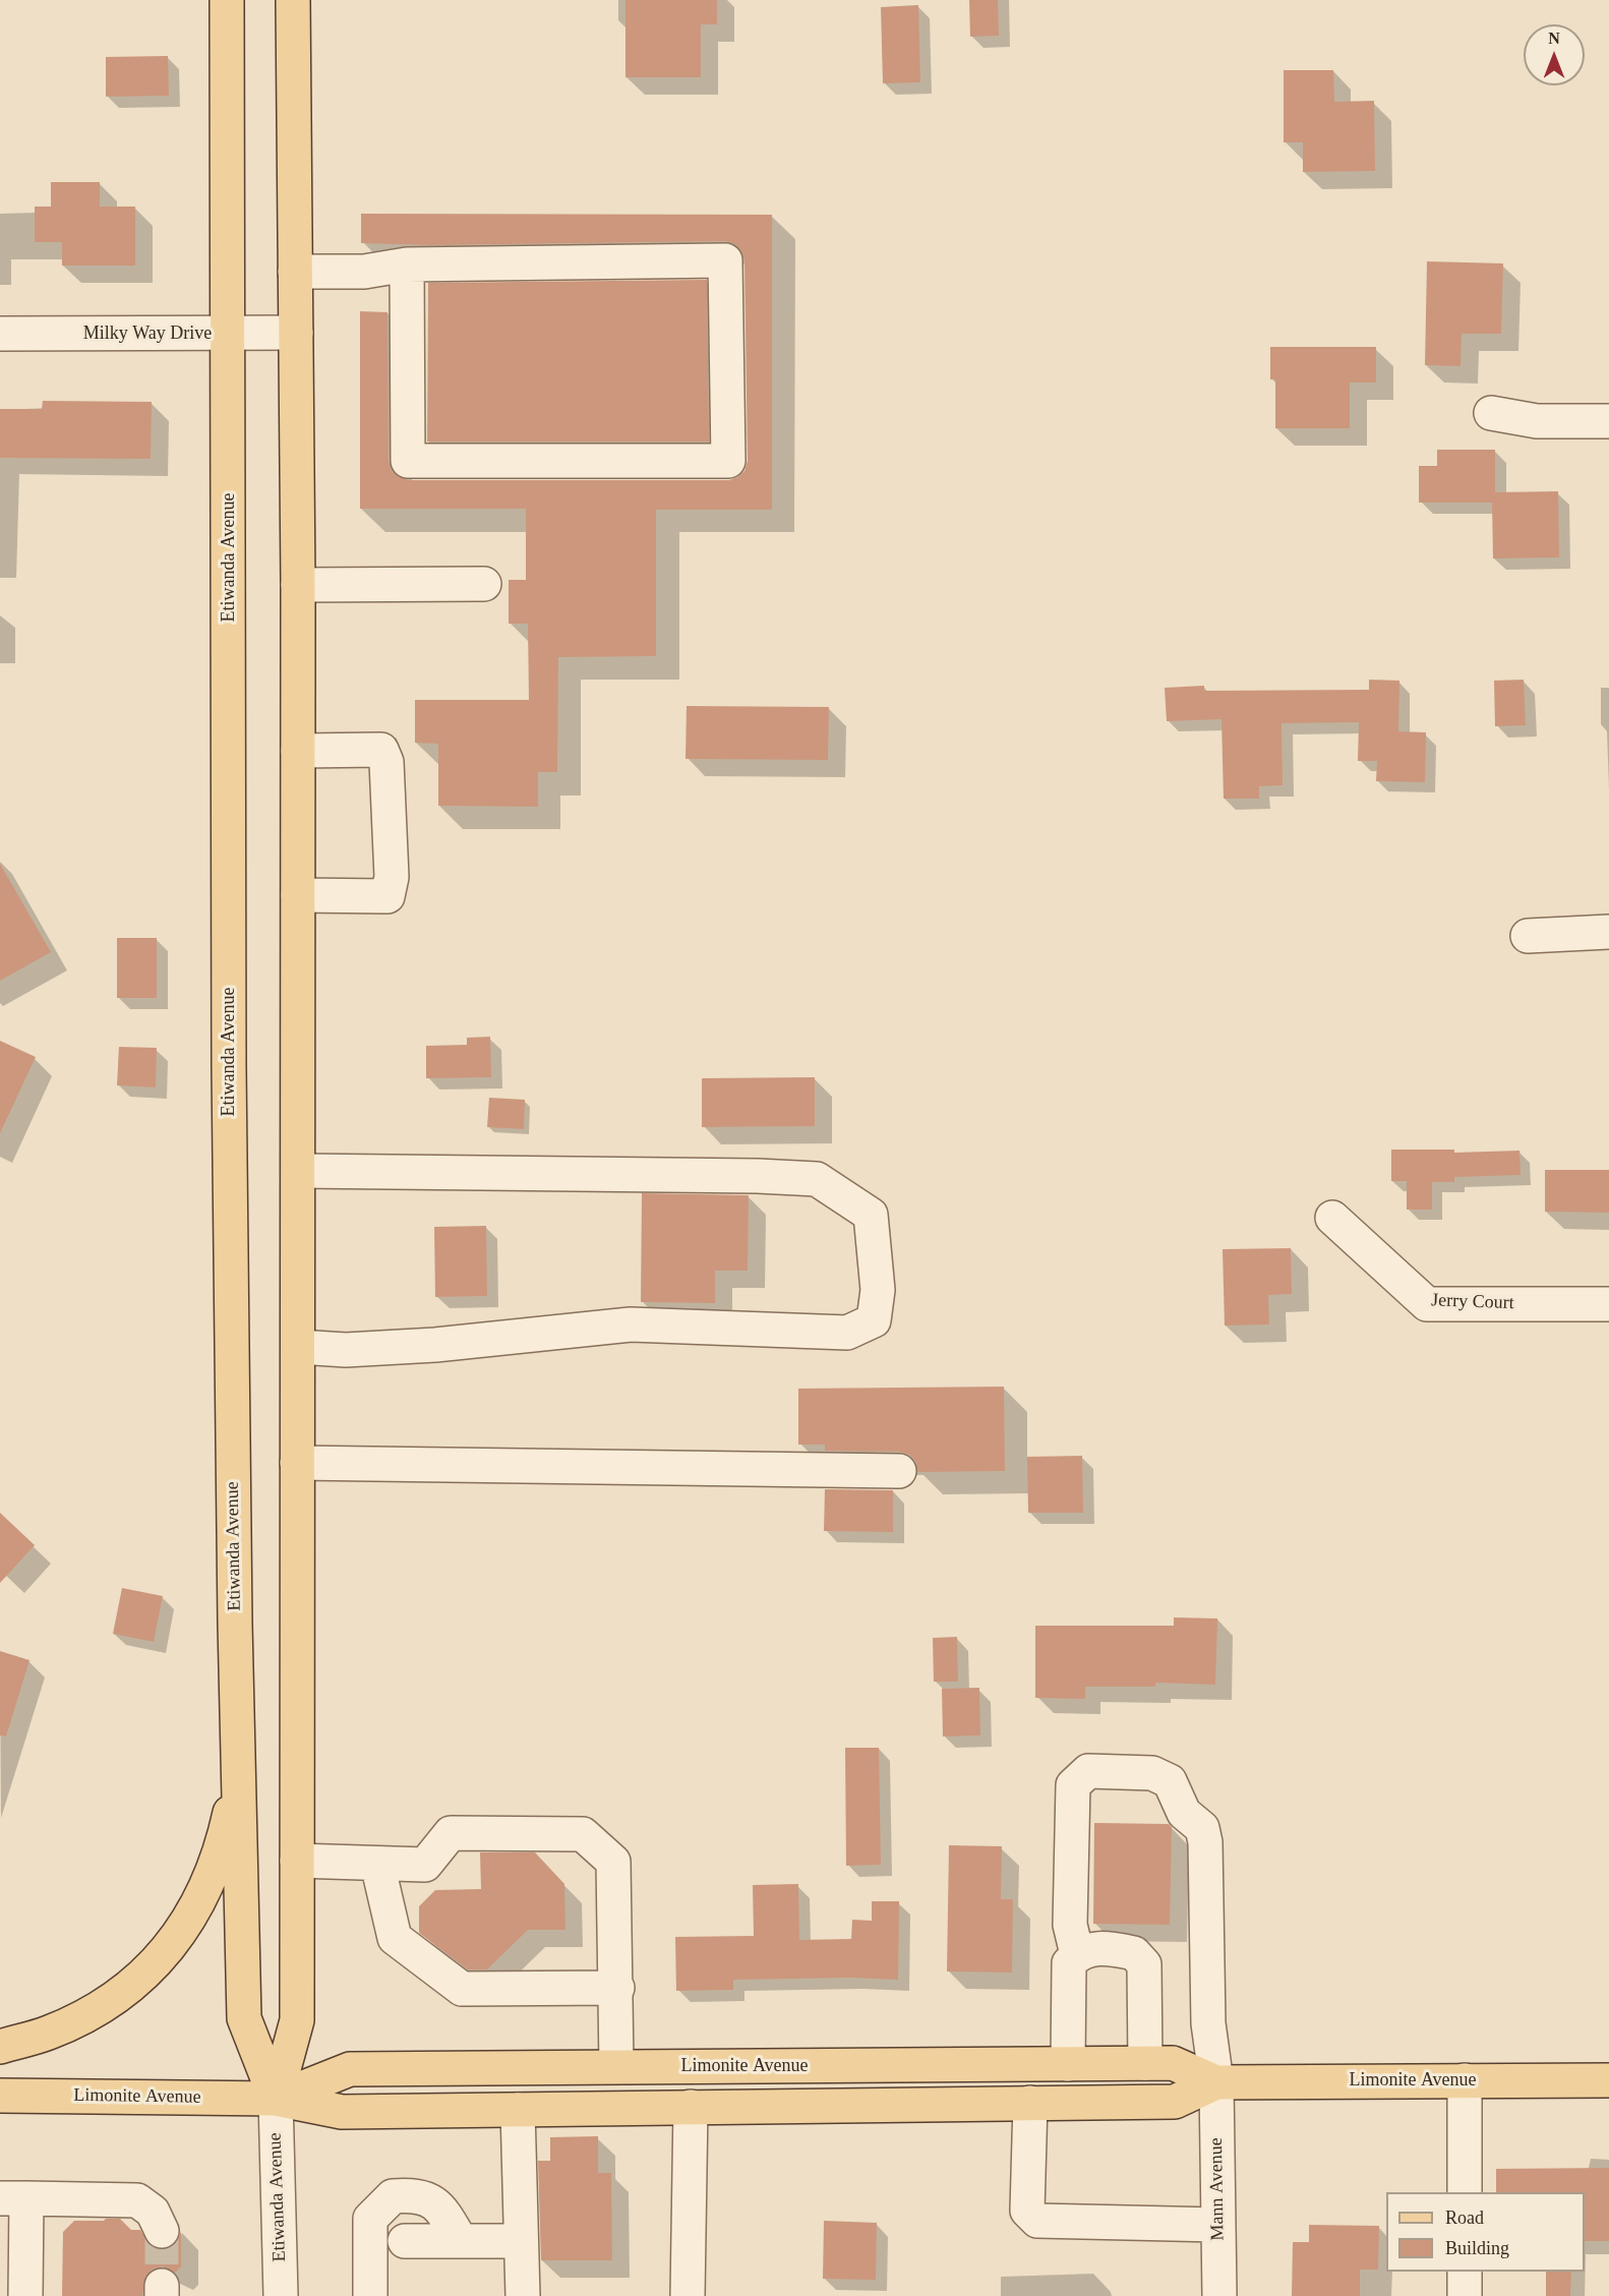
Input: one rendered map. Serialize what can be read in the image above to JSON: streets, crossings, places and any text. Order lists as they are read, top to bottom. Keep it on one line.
{"streets":{"main road":["Etiwanda Avenue","Limonite Avenue"],"street":["Milky Way Drive","Jerry Court","Mann Avenue"]},"crossings":[["Milky Way Drive","Etiwanda Avenue"],["Etiwanda Avenue","Limonite Avenue"],["Limonite Avenue","Mann Avenue"]],"legend":["Road","Building"],"north":"top"}
